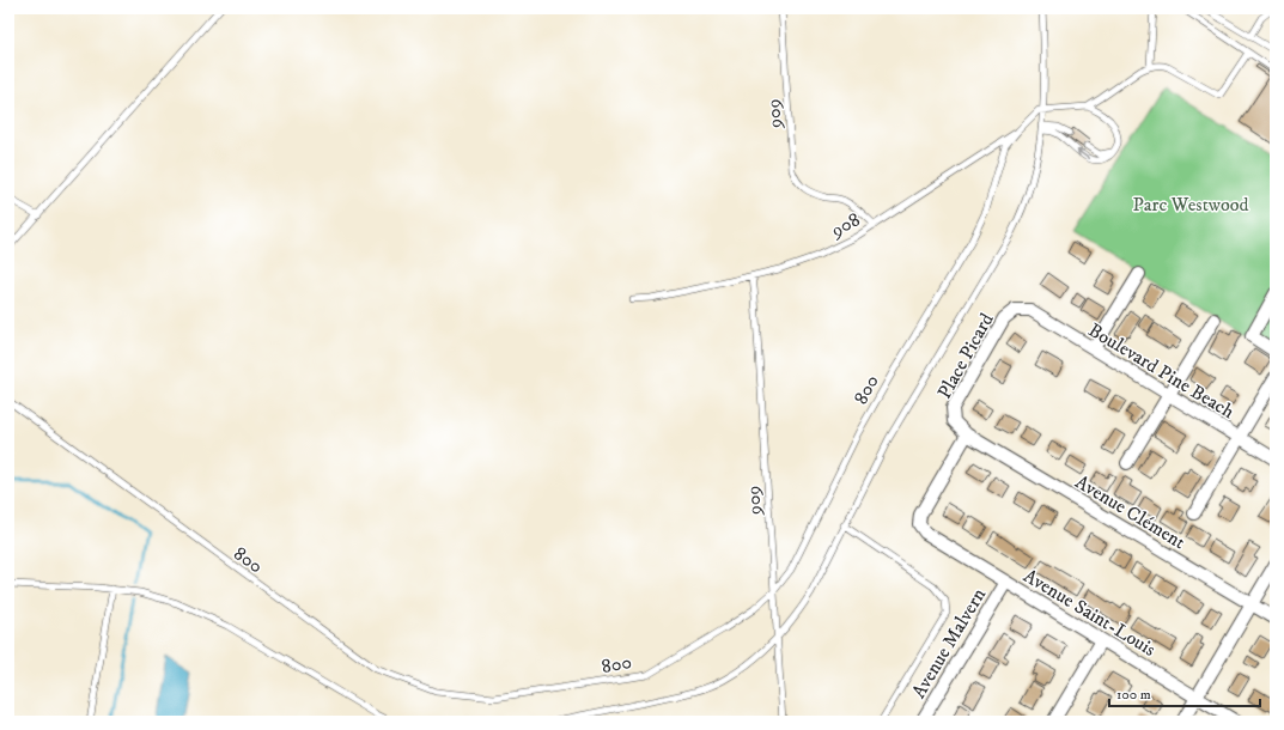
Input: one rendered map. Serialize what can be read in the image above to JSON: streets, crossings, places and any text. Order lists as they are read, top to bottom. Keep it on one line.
{"streets":{"street":["Place Picard","Boulevard Pine Beach","Avenue Clément","Avenue Saint-Louis","Avenue Malvern"],"lane":["909","908","800"]},"crossings":[["909","908"],["909","800"],["908","800"],["Place Picard","Boulevard Pine Beach"],["Place Picard","Avenue Clément"],["Place Picard","Avenue Saint-Louis"],["Avenue Clément","Avenue Saint-Louis"],["Avenue Saint-Louis","Avenue Malvern"]],"parks":["Parc Westwood"],"scale_bar":"100 m"}
